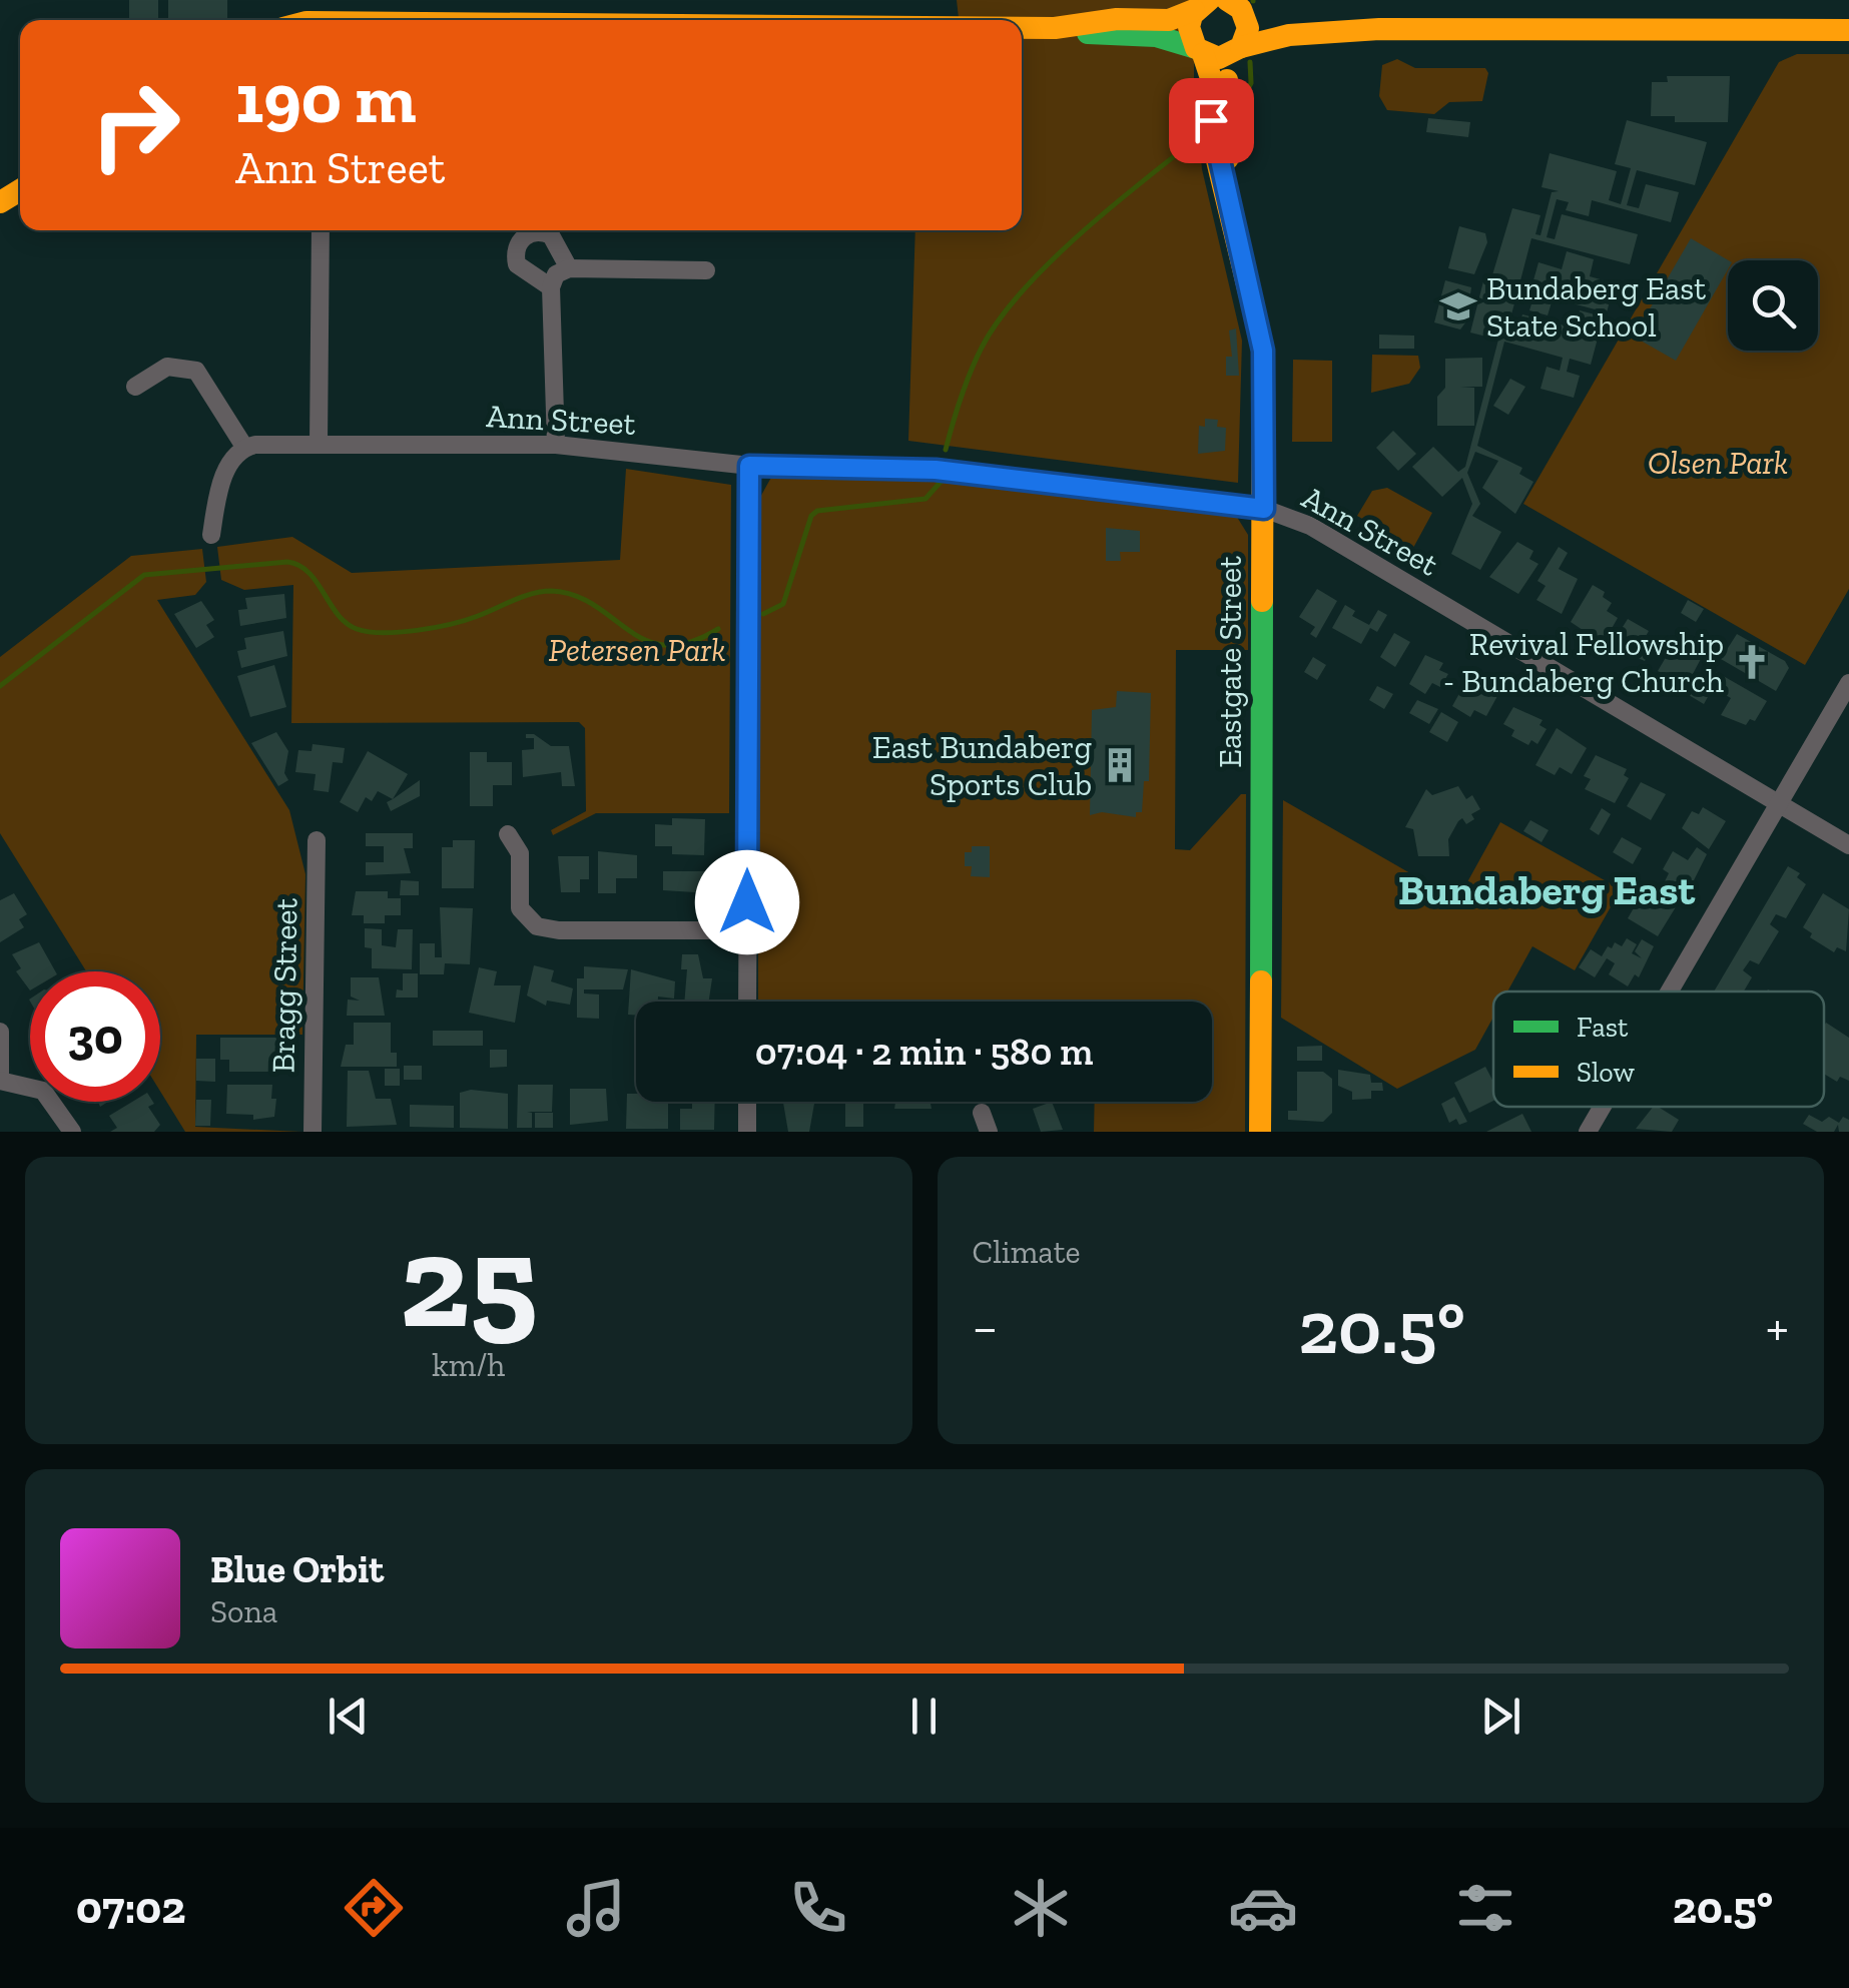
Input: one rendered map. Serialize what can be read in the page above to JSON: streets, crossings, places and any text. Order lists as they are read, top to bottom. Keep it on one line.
{"streets":{"street":["Ann Street","Eastgate Street","Bragg Street"]},"crossings":[["Ann Street","Eastgate Street"]],"districts":["Bundaberg East"],"parks":["Olsen Park","Petersen Park"],"places":{"school or university":["Bundaberg East State School"],"church":["Revival Fellowship - Bundaberg Church"],"building":["East Bundaberg Sports Club"]},"legend":["Fast","Slow"],"page":{"turn":["190 m","Ann Street"],"limit":"30","trip":"07:04 · 2 min · 580 m","tile":[["25","km/h"],"Climate"],"heat":["−","20.5°","+"],"song":["Blue Orbit","Sona"],"tabs":["07:02","20.5°"]}}
